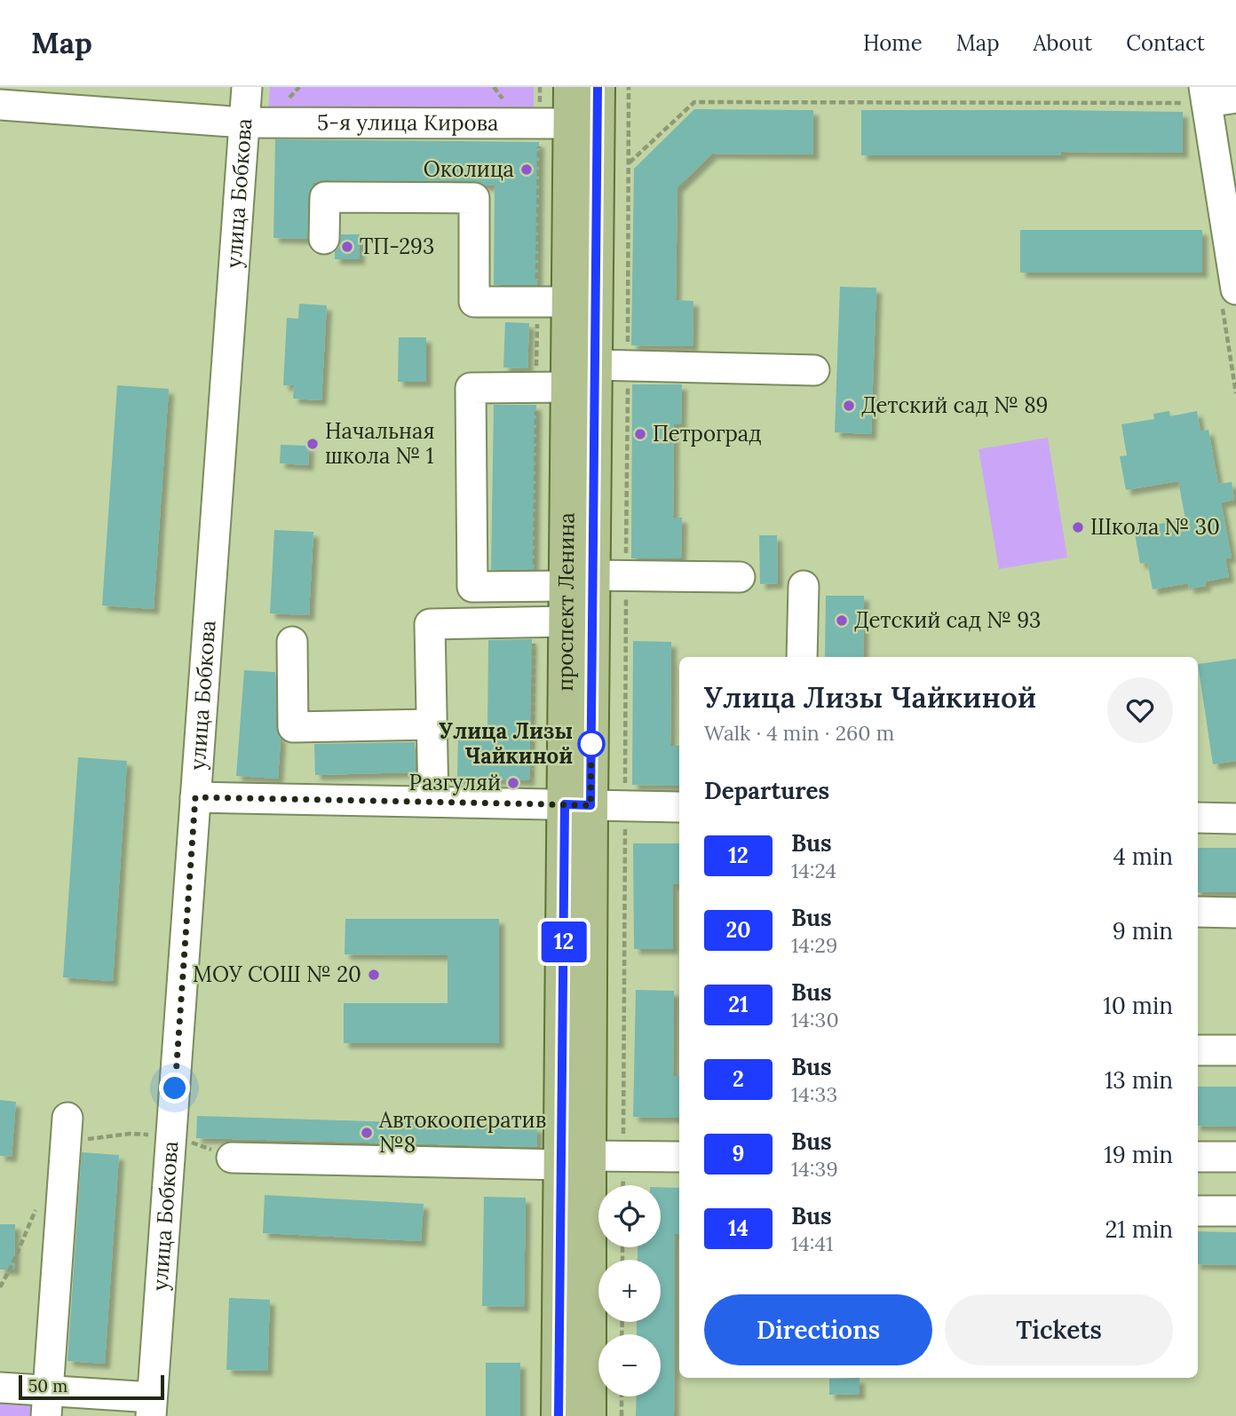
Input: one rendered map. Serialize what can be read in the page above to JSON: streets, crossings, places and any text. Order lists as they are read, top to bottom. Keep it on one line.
{"streets":{"main road":["проспект Ленина"],"street":["5-я улица Кирова","улица Бобкова"]},"crossings":[["5-я улица Кирова","улица Бобкова"],["5-я улица Кирова","проспект Ленина"]],"places":["Околица","ТП-293","Детский сад № 89","Петроград","Начальная школа № 1","Школа № 30","Детский сад № 93","Улица Лизы Чайкиной","Разгуляй","МОУ СОШ № 20","Автокооператив №8"],"lines":["bus line 12"],"scale_bar":"50 m","page":{"header":"Map","nav":["Home","Map","About","Contact"],"on_map":"12","heading":[["Улица Лизы Чайкиной","Walk · 4 min · 260 m"],"Departures"],"list":[{"mark":"12","name":"Bus","note":"14:24","value":"4 min"},{"mark":"20","name":"Bus","note":"14:29","value":"9 min"},{"mark":"21","name":"Bus","note":"14:30","value":"10 min"},{"mark":"2","name":"Bus","note":"14:33","value":"13 min"},{"mark":"9","name":"Bus","note":"14:39","value":"19 min"},{"mark":"14","name":"Bus","note":"14:41","value":"21 min"}],"map_buttons":["+","−"],"buttons":["Directions","Tickets"],"scale":"50 m"}}
